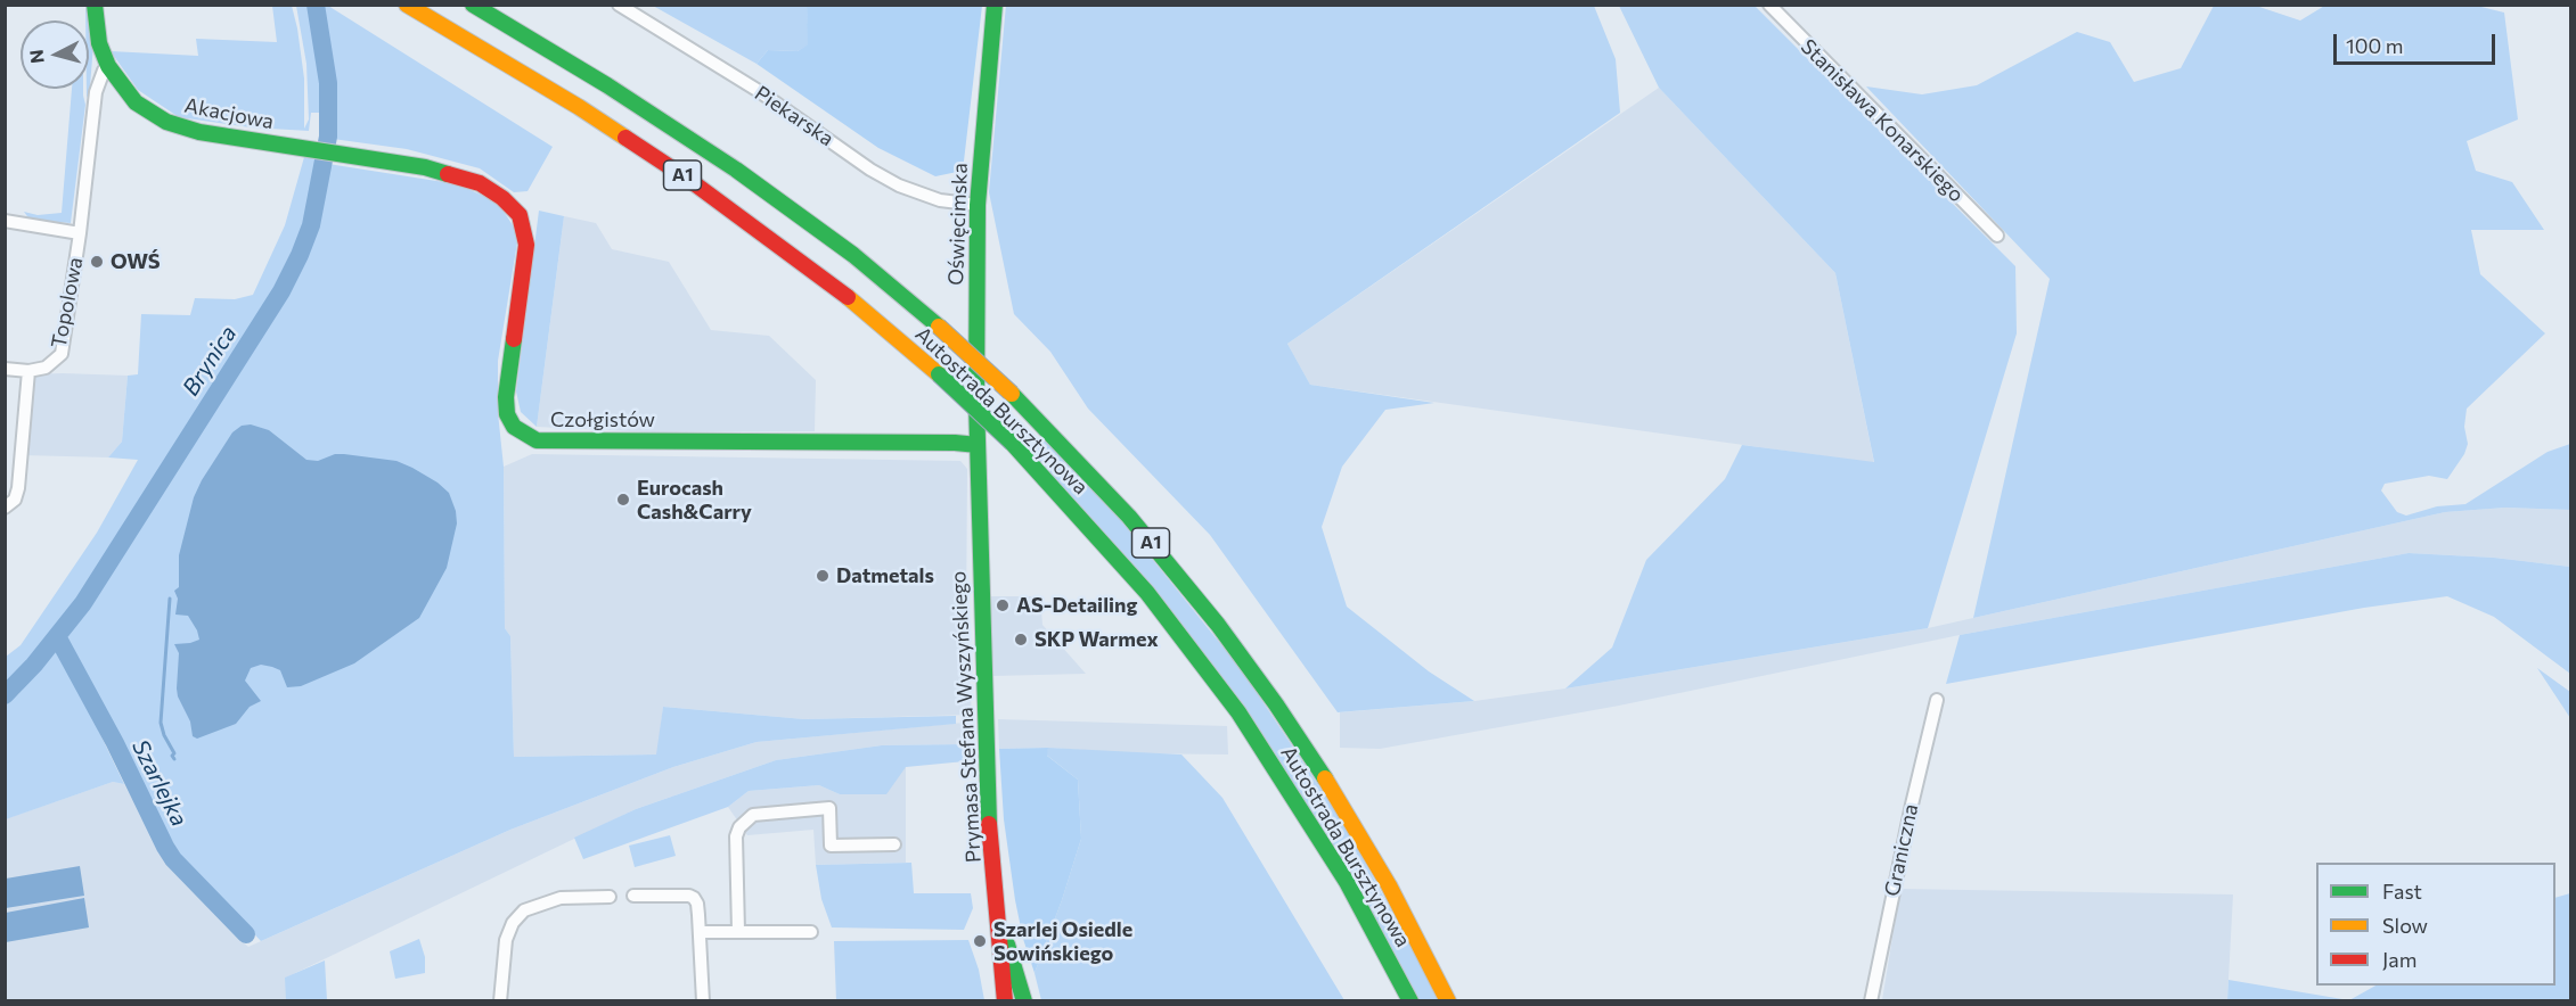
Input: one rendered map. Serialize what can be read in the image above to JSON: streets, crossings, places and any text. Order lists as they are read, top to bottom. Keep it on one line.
{"streets":{"main road":["Akacjowa","A1","Oświęcimska","Autostrada Bursztynowa","Czołgistów","Prymasa Stefana Wyszyńskiego"],"street":["Piekarska","Stanisława Konarskiego","Topolowa","Graniczna"]},"crossings":[["Akacjowa","Topolowa"],["Akacjowa","Czołgistów"],["Piekarska","Oświęcimska"],["Oświęcimska","Czołgistów"],["Oświęcimska","Prymasa Stefana Wyszyńskiego"],["Czołgistów","Prymasa Stefana Wyszyńskiego"]],"water":["Brynica","Szarlejka"],"places":["OWŚ","Eurocash Cash&Carry","Datmetals","AS-Detailing","SKP Warmex","Szarlej Osiedle Sowińskiego"],"legend":["Fast","Slow","Jam"],"scale_bar":"100 m","north":"left"}
